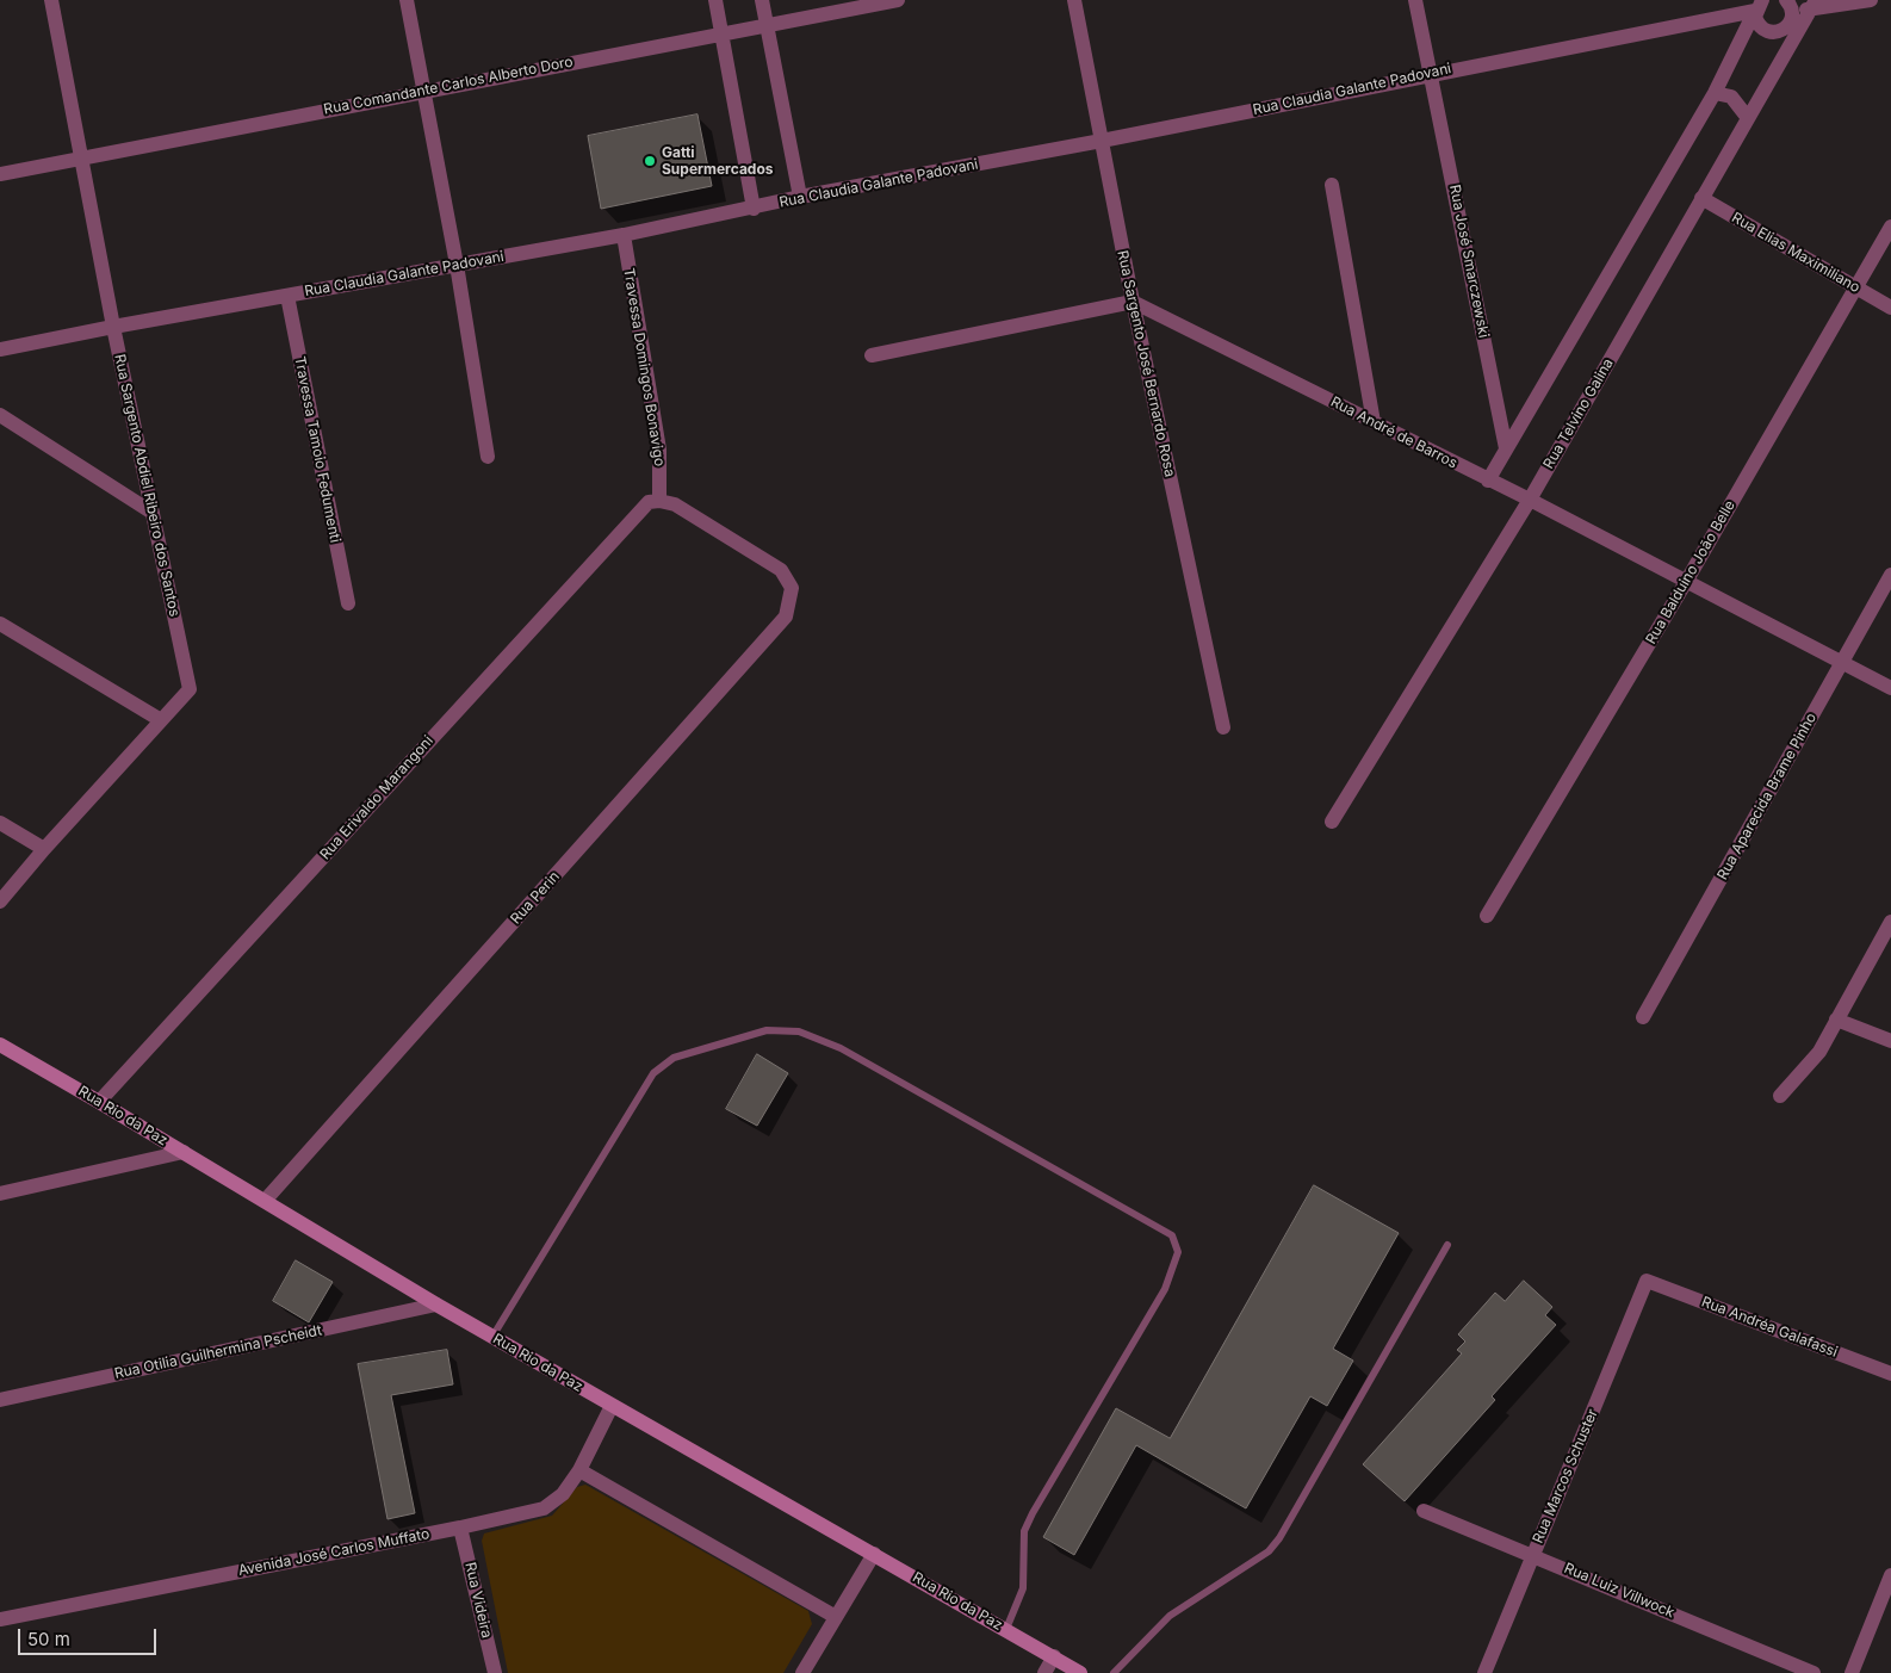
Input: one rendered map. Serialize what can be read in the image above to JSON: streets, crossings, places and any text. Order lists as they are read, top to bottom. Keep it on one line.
{"streets":{"main road":["Rua Rio da Paz"],"street":["Rua Comandante Carlos Alberto Doro","Rua Claudia Galante Padovani","Rua Elias Maximiliano","Rua José Smarczewski","Rua Sargento José Bernardo Rosa","Travessa Domingos Bonavigo","Rua Telvino Galina","Rua André de Barros","Travessa Tamoio Fedumenti","Rua Sargento Abdiel Ribeiro dos Santos","Rua Balduino João Belle","Rua Aparecida Brame Pinho","Rua Erivaldo Marangoni","Rua Perin","Rua Andréa Galafassi","Rua Otilia Guilhermina Pscheidt","Rua Marcos Schuster","Avenida José Carlos Muffato","Rua Luiz Villwock","Rua Videira"]},"crossings":[["Rua Comandante Carlos Alberto Doro","Rua Sargento Abdiel Ribeiro dos Santos"],["Rua Claudia Galante Padovani","Rua José Smarczewski"],["Rua Claudia Galante Padovani","Rua Sargento José Bernardo Rosa"],["Rua Claudia Galante Padovani","Travessa Domingos Bonavigo"],["Rua Claudia Galante Padovani","Travessa Tamoio Fedumenti"],["Rua Claudia Galante Padovani","Rua Sargento Abdiel Ribeiro dos Santos"],["Rua Elias Maximiliano","Rua Telvino Galina"],["Rua Elias Maximiliano","Rua Balduino João Belle"],["Rua Sargento José Bernardo Rosa","Rua André de Barros"],["Travessa Domingos Bonavigo","Rua Erivaldo Marangoni"],["Travessa Domingos Bonavigo","Rua Perin"],["Rua Telvino Galina","Rua André de Barros"],["Rua André de Barros","Rua Balduino João Belle"],["Rua André de Barros","Rua Aparecida Brame Pinho"],["Rua Erivaldo Marangoni","Rua Perin"],["Rua Erivaldo Marangoni","Rua Rio da Paz"],["Rua Perin","Rua Rio da Paz"],["Rua Rio da Paz","Rua Otilia Guilhermina Pscheidt"],["Rua Rio da Paz","Avenida José Carlos Muffato"],["Rua Andréa Galafassi","Rua Marcos Schuster"],["Rua Marcos Schuster","Rua Luiz Villwock"],["Avenida José Carlos Muffato","Rua Videira"]],"places":["Gatti Supermercados"],"scale_bar":"50 m"}
